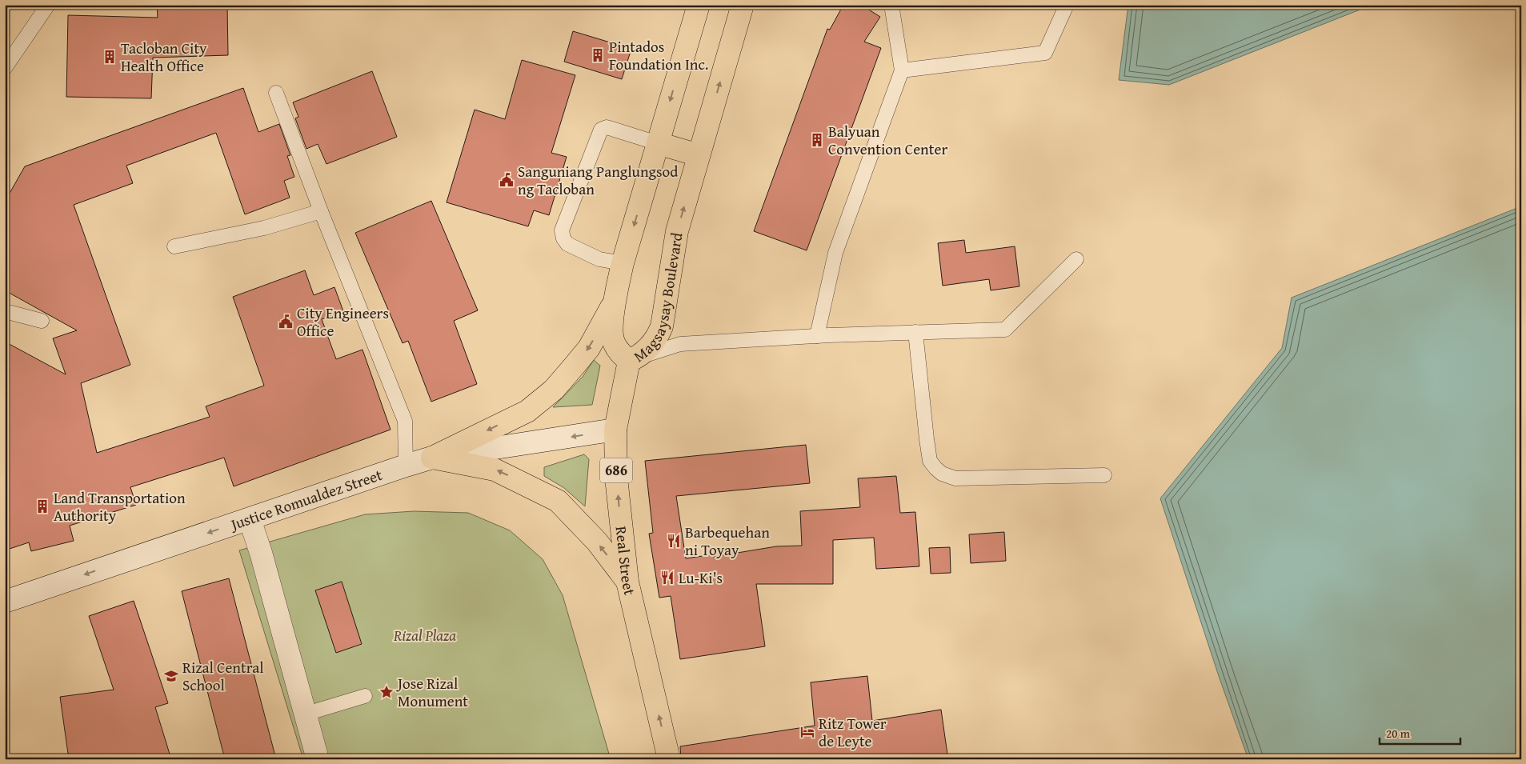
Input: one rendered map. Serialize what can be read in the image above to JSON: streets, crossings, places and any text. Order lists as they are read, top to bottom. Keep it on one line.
{"streets":{"main road":["Magsaysay Boulevard","686","Justice Romualdez Street","Real Street"]},"crossings":[["Magsaysay Boulevard","Real Street"],["Justice Romualdez Street","Real Street"]],"one_way":["Justice Romualdez Street","Real Street"],"parks":["Rizal Plaza"],"places":{"building":["Pintados Foundation Inc.","Tacloban City Health Office","Balyuan Convention Center","Land Transportation Authority"],"public building":["Sanguniang Panglungsod ng Tacloban","City Engineers Office"],"restaurant":["Barbequehan ni Toyay","Lu-Ki's"],"school or university":["Rizal Central School"],"place":["Jose Rizal Monument"],"hotel":["Ritz Tower de Leyte"]},"scale_bar":"20 m"}
